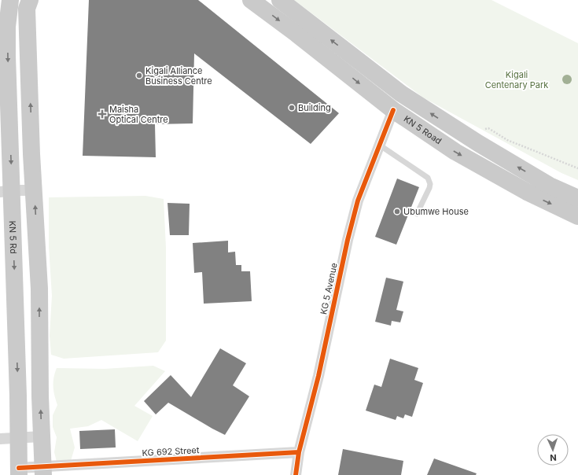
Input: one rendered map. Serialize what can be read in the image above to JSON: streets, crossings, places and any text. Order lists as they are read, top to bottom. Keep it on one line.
{"streets":{"main road":["KN 5 Road","KN 5 Rd"],"street":["KG 5 Avenue","KG 692 Street"]},"crossings":[["KN 5 Road","KG 5 Avenue"],["KN 5 Rd","KG 692 Street"],["KG 5 Avenue","KG 692 Street"]],"parks":["Kigali Centenary Park"],"places":{"other":["Kigali Alliance Business Centre","Building","Ubumwe House"],"health":["Maisha Optical Centre"]},"north":"bottom"}
